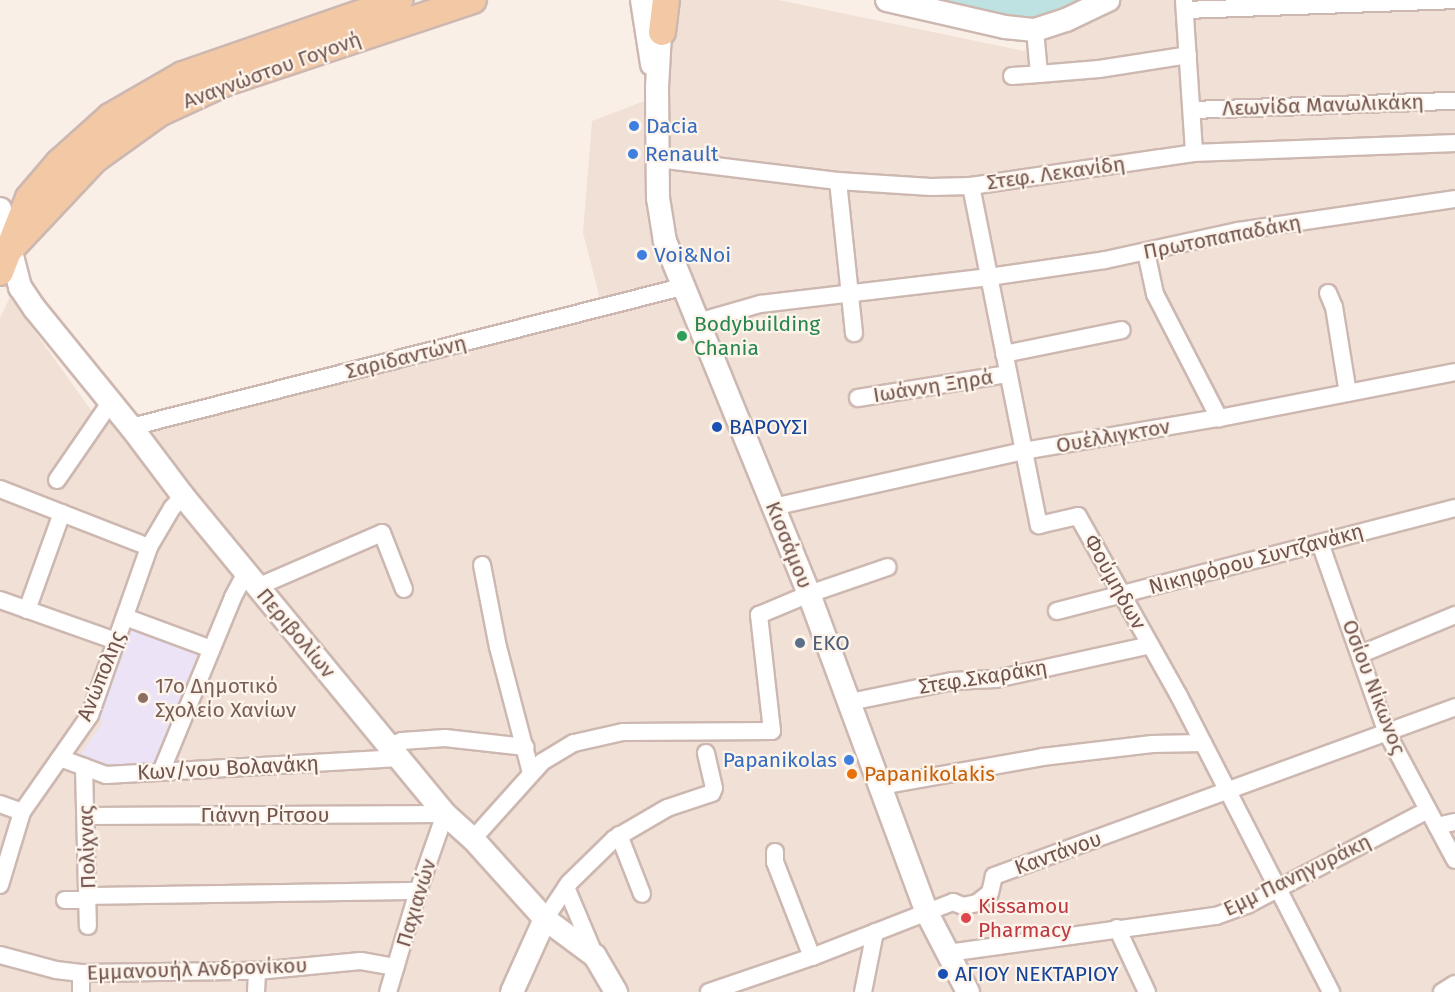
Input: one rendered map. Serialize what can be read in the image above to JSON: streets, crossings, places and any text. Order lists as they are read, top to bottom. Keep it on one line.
{"streets":{"main road":["Αναγνώστου Γογονή","Κισσάμου","Περιβολίων"],"street":["Λεωνίδα Μανωλικάκη","Στεφ. Λεκανίδη","Πρωτοπαπαδάκη","Σαριδαντώνη","Ιωάννη Ξηρά","Ουέλλιγκτον","Νικηφόρου Συντζανάκη","Φούμηδων","Ανώπολης","Στεφ.Σκαράκη","Οσίου Νίκωνος","Κων/νου Βολανάκη","Γιάννη Ρίτσου","Πολίχνας","Καντάνου","Εμμ Πανηγυράκη","Παχιανών","Εμμανουήλ Ανδρονίκου"]},"crossings":[["Αναγνώστου Γογονή","Περιβολίων"],["Στεφ. Λεκανίδη","Κισσάμου"],["Στεφ. Λεκανίδη","Φούμηδων"],["Πρωτοπαπαδάκη","Κισσάμου"],["Πρωτοπαπαδάκη","Φούμηδων"],["Σαριδαντώνη","Κισσάμου"],["Σαριδαντώνη","Περιβολίων"],["Ιωάννη Ξηρά","Φούμηδων"],["Ουέλλιγκτον","Κισσάμου"],["Ουέλλιγκτον","Φούμηδων"],["Κισσάμου","Στεφ.Σκαράκη"],["Κισσάμου","Καντάνου"],["Κισσάμου","Εμμ Πανηγυράκη"],["Νικηφόρου Συντζανάκη","Φούμηδων"],["Νικηφόρου Συντζανάκη","Οσίου Νίκωνος"],["Φούμηδων","Στεφ.Σκαράκη"],["Φούμηδων","Καντάνου"],["Φούμηδων","Εμμ Πανηγυράκη"],["Περιβολίων","Ανώπολης"],["Περιβολίων","Κων/νου Βολανάκη"],["Περιβολίων","Γιάννη Ρίτσου"],["Περιβολίων","Παχιανών"],["Ανώπολης","Κων/νου Βολανάκη"],["Οσίου Νίκωνος","Καντάνου"],["Οσίου Νίκωνος","Εμμ Πανηγυράκη"],["Κων/νου Βολανάκη","Πολίχνας"],["Γιάννη Ρίτσου","Πολίχνας"],["Γιάννη Ρίτσου","Παχιανών"],["Παχιανών","Εμμανουήλ Ανδρονίκου"]],"places":["Dacia","Renault","Voi&Noi","Bodybuilding Chania","ΒΑΡΟΥΣΙ","EKO","17ο Δημοτικό Σχολείο Χανίων","Papanikolas","Papanikolakis","Kissamou Pharmacy","ΑΓΙΟΥ ΝΕΚΤΑΡΙΟΥ"]}
